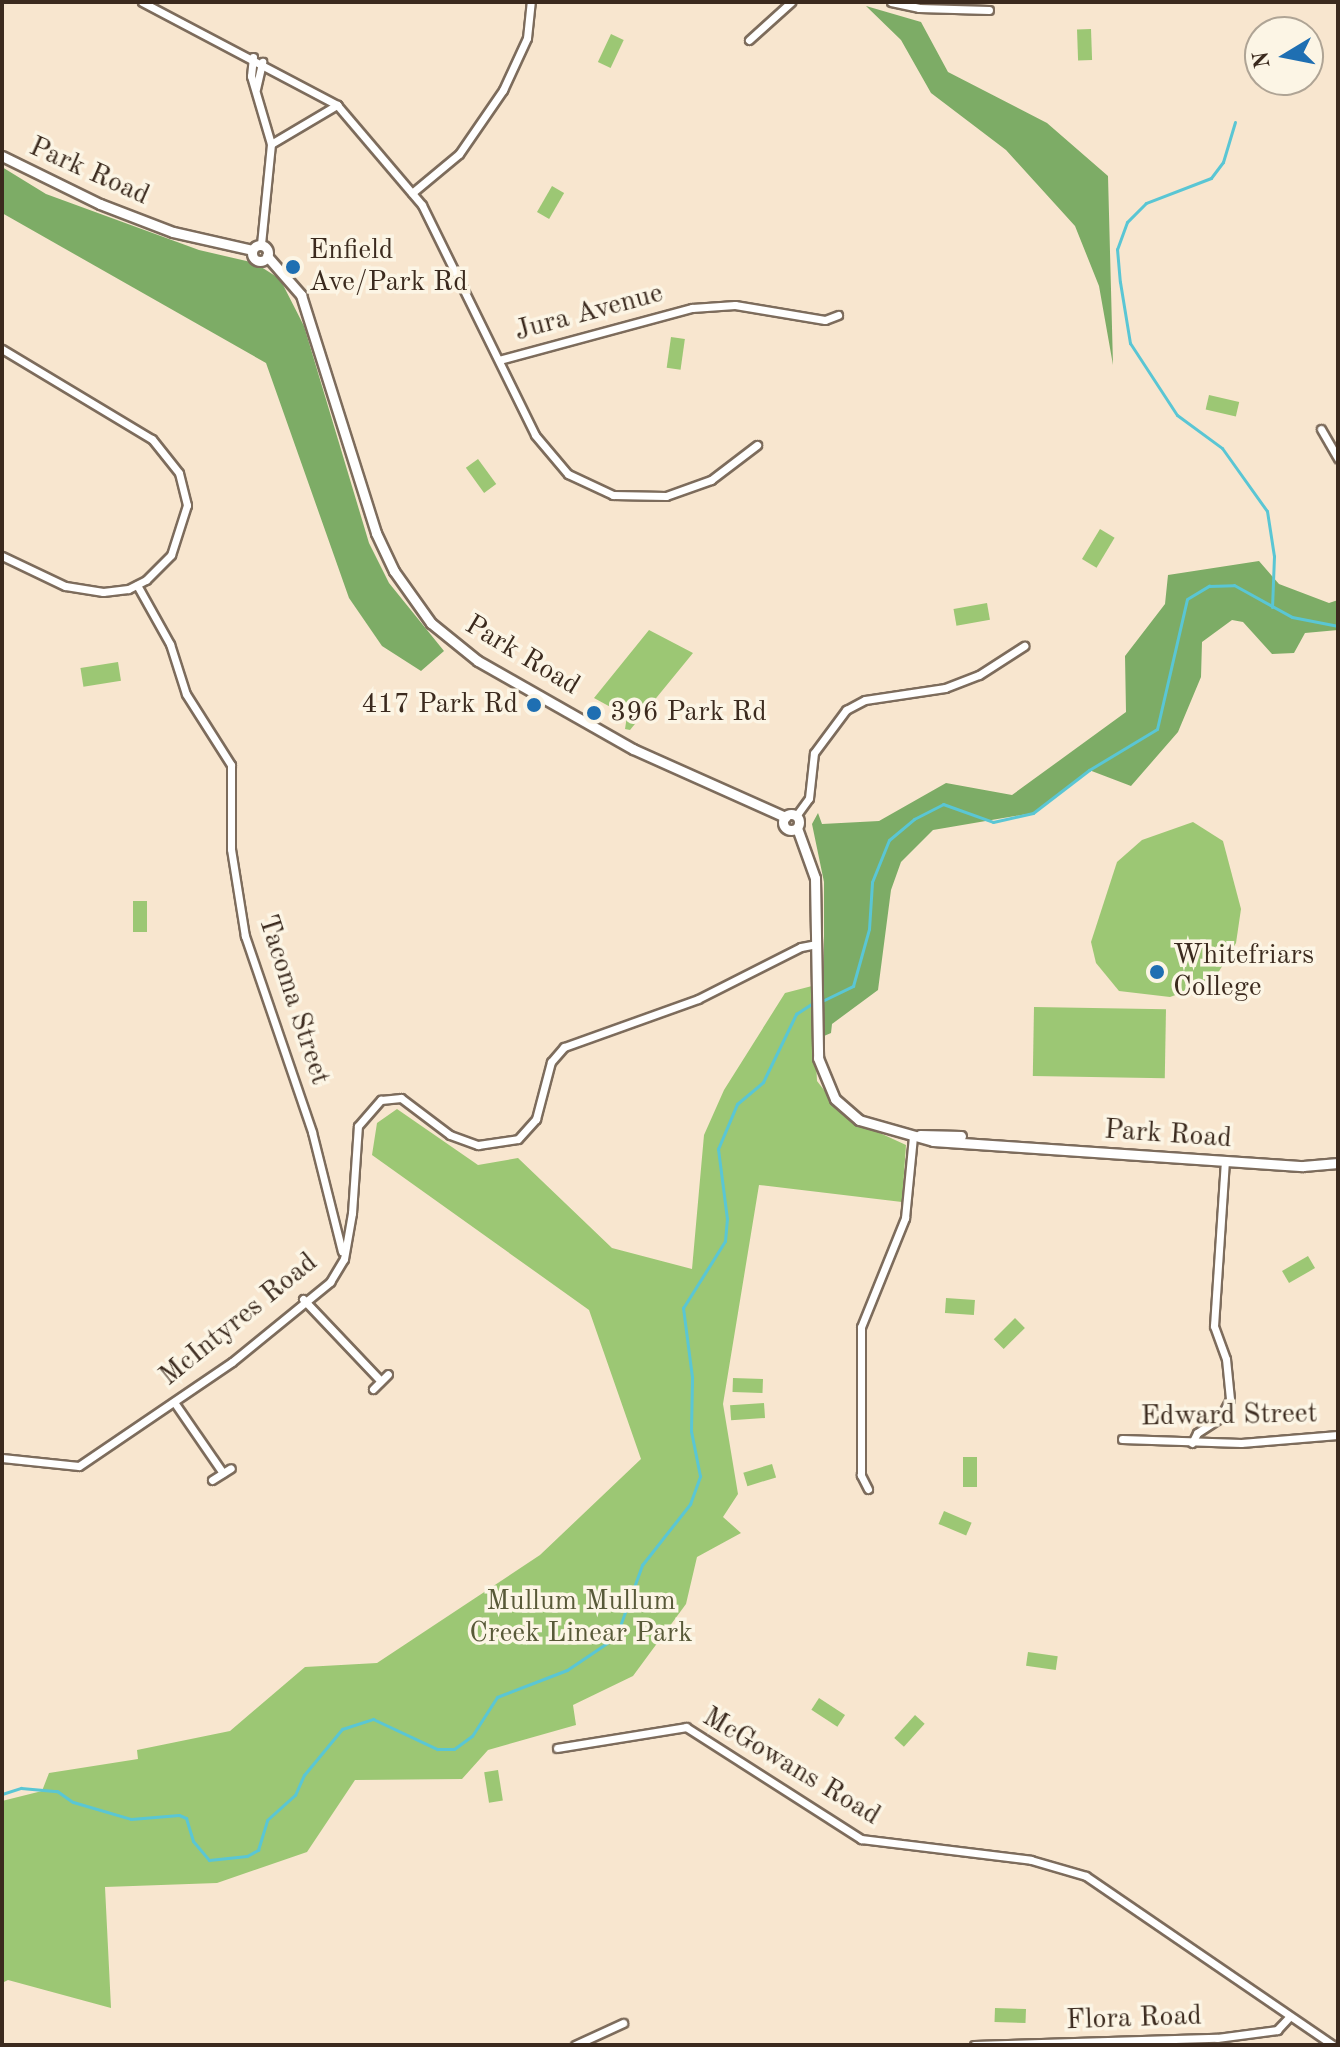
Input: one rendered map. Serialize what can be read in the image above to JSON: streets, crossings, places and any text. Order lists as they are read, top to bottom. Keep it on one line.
{"streets":{"street":["Park Road","Jura Avenue","Tacoma Street","McIntyres Road","Edward Street","McGowans Road","Flora Road"]},"crossings":[["Park Road","McIntyres Road"],["Tacoma Street","McIntyres Road"],["McGowans Road","Flora Road"]],"parks":["Mullum Mullum Creek Linear Park"],"places":["Enfield Ave/Park Rd","417 Park Rd","396 Park Rd","Whitefriars College"],"north":"left"}
